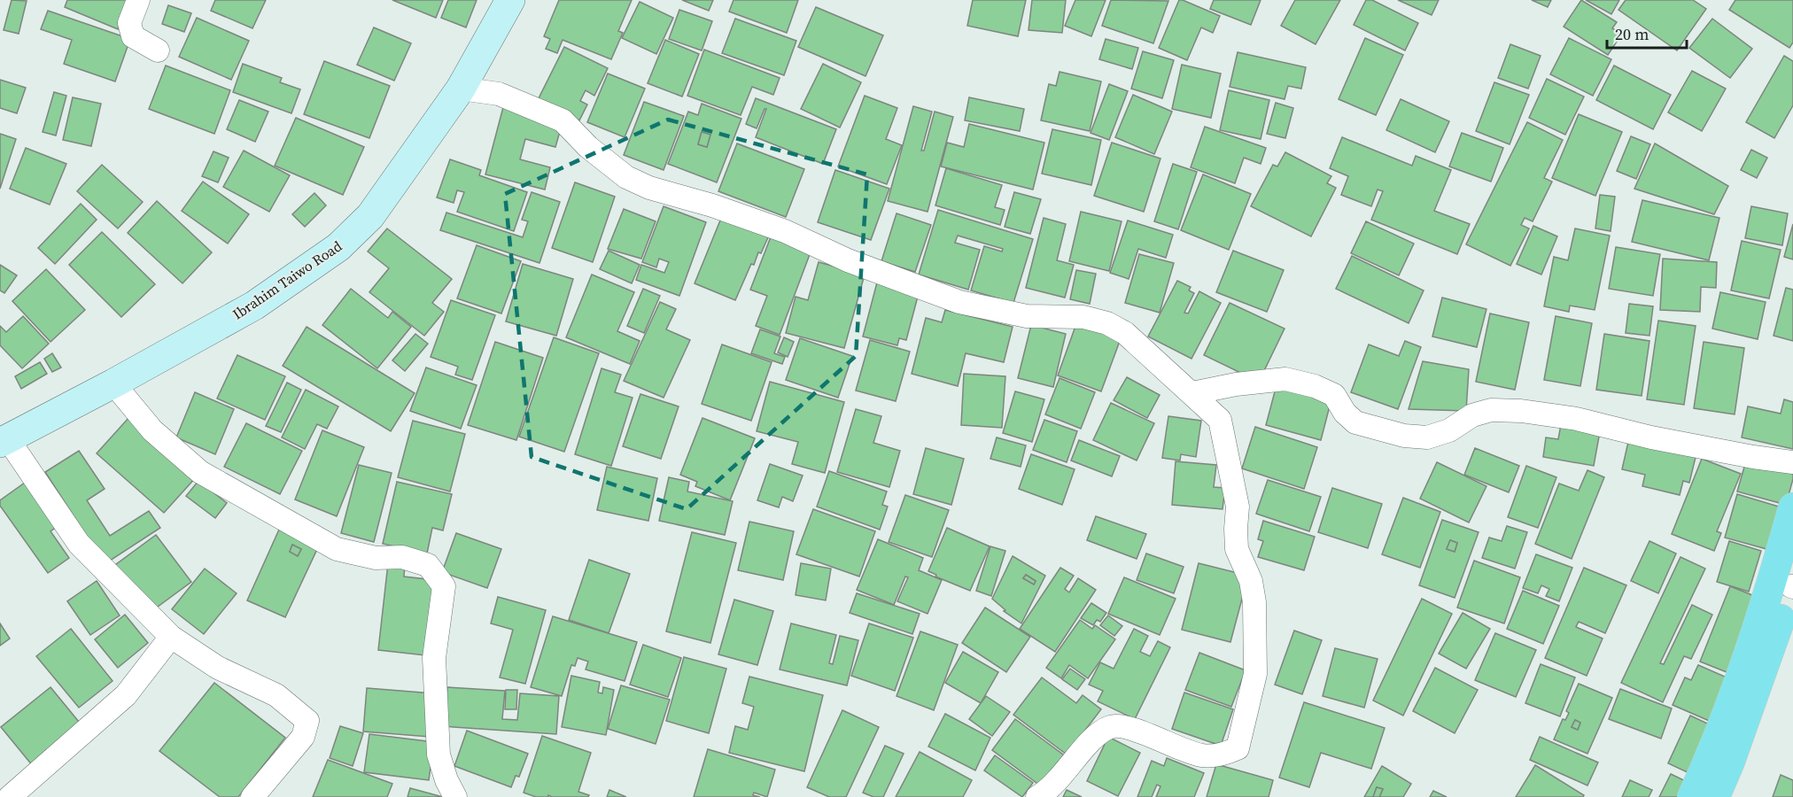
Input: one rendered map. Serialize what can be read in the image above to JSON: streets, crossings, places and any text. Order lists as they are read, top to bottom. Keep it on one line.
{"streets":{"main road":["Ibrahim Taiwo Road"]},"scale_bar":"20 m"}
